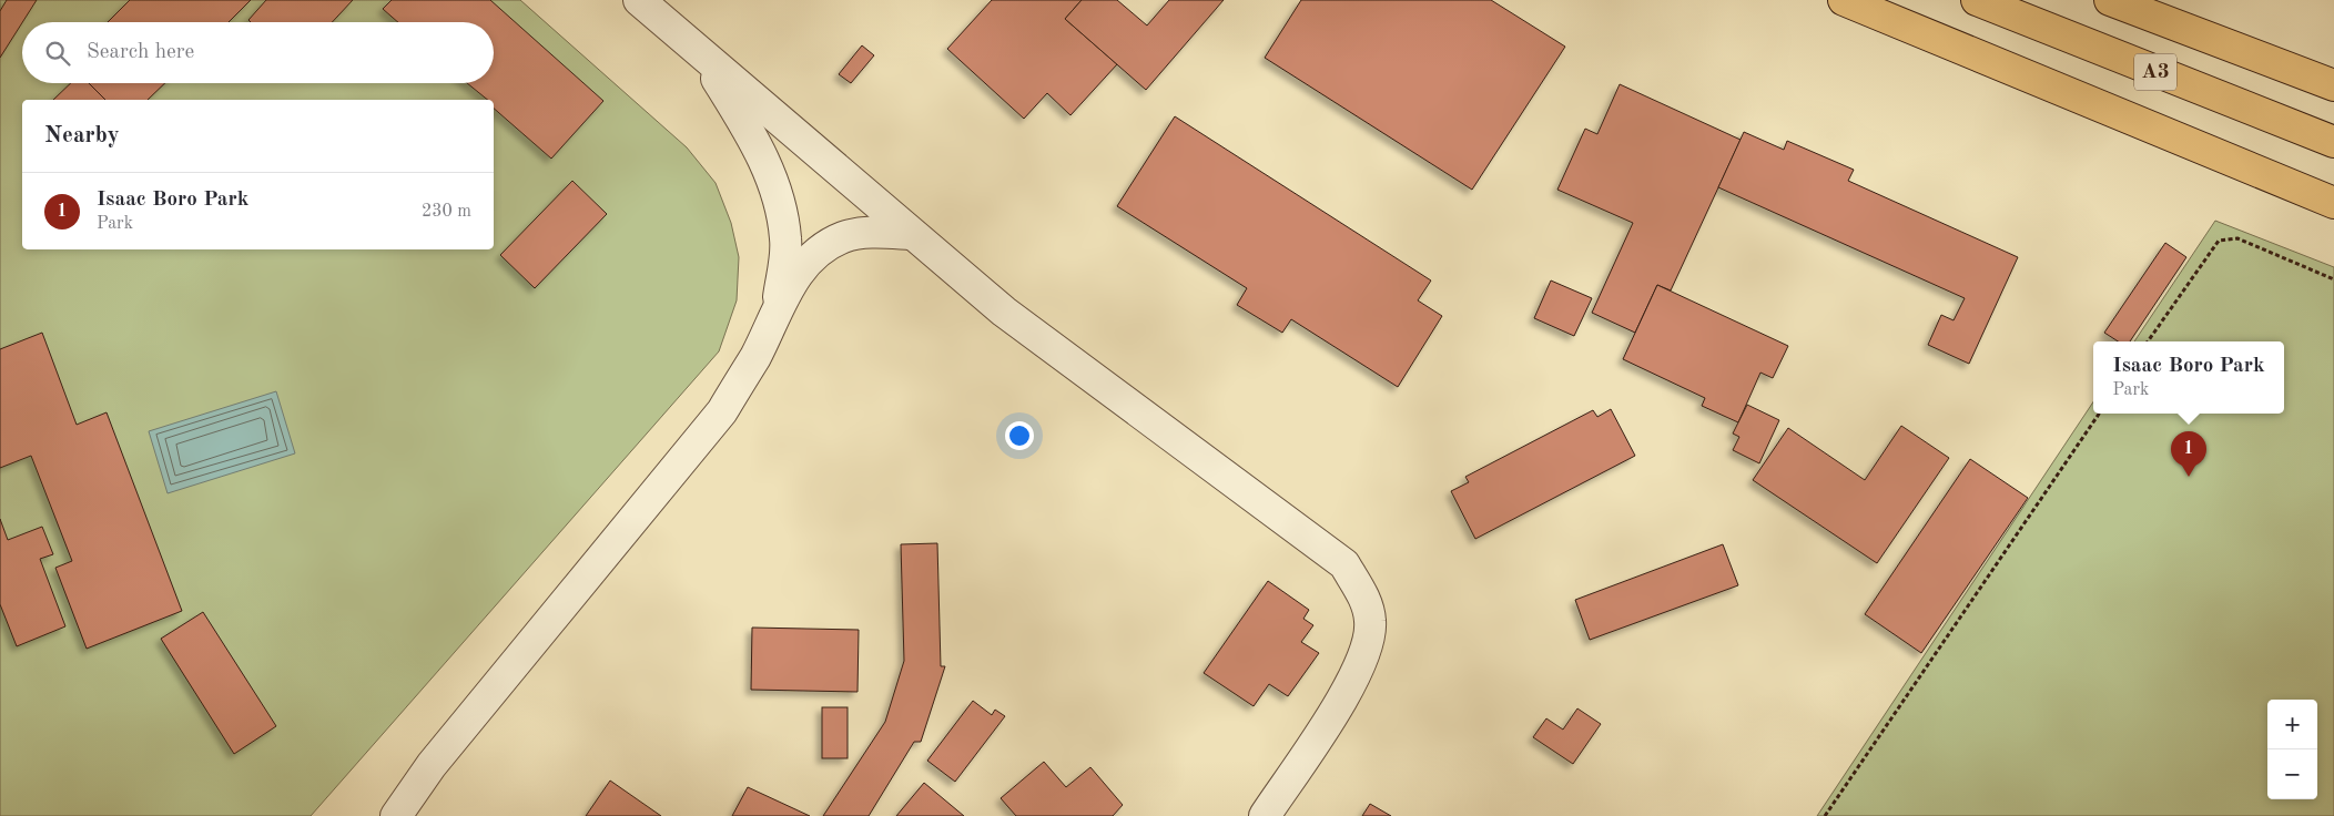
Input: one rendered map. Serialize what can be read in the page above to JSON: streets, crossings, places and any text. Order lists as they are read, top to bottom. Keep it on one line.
{"streets":{"highway":["A3"]},"page":{"search":"Search here","heading":"Nearby","list":[{"mark":"1","name":"Isaac Boro Park","note":"Park","value":"230 m"}],"popup":["Isaac Boro Park","Park"],"pins":"1","map_buttons":["+","−"]}}
